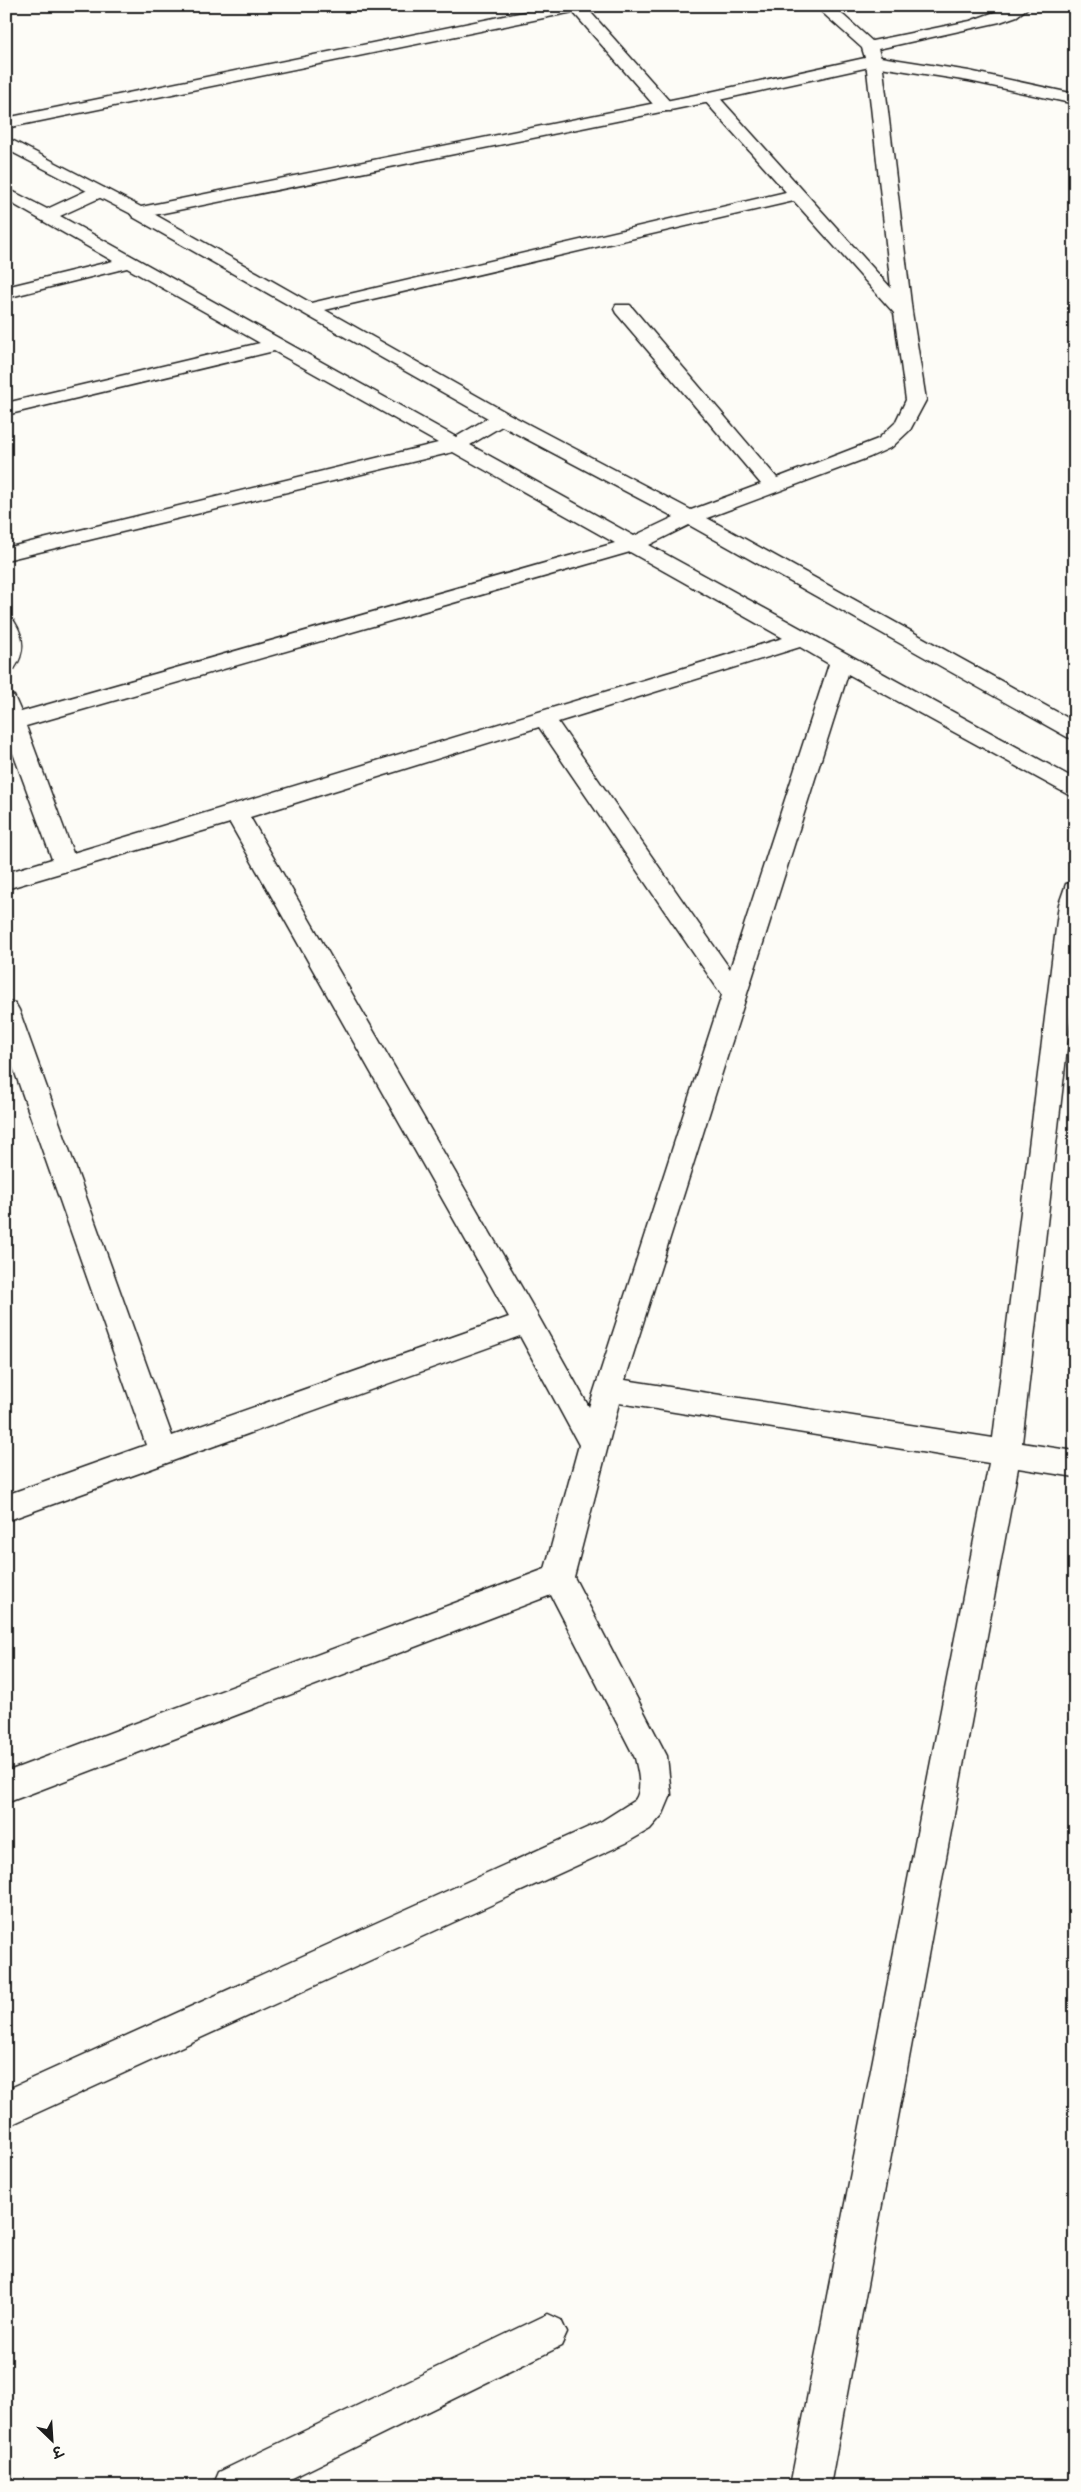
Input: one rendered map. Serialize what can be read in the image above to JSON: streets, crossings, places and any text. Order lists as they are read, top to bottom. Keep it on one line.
{"north":"bottom right"}
